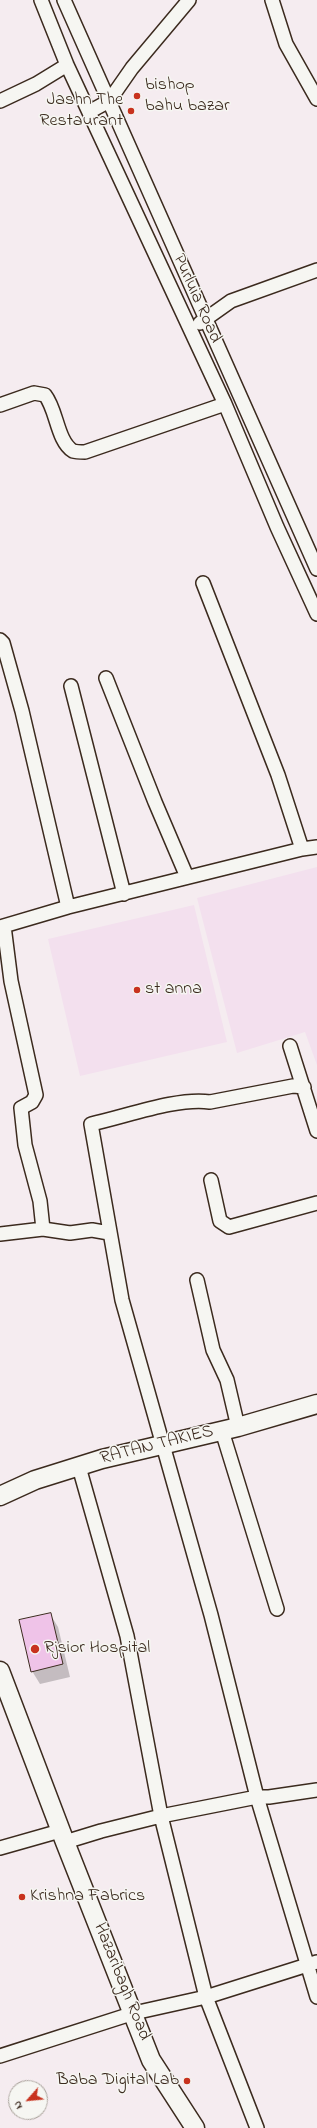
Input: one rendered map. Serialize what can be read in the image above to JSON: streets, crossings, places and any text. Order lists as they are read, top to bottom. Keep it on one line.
{"streets":{"main road":["RATAN TAKIES","Hazaribagh Road"],"street":["Purluia Road"]},"places":["bishop bahu bazar","Jashn The Restaurant","st anna","Rjsior Hospital","Krishna Fabrics","Baba Digital Lab"],"north":"bottom left"}
